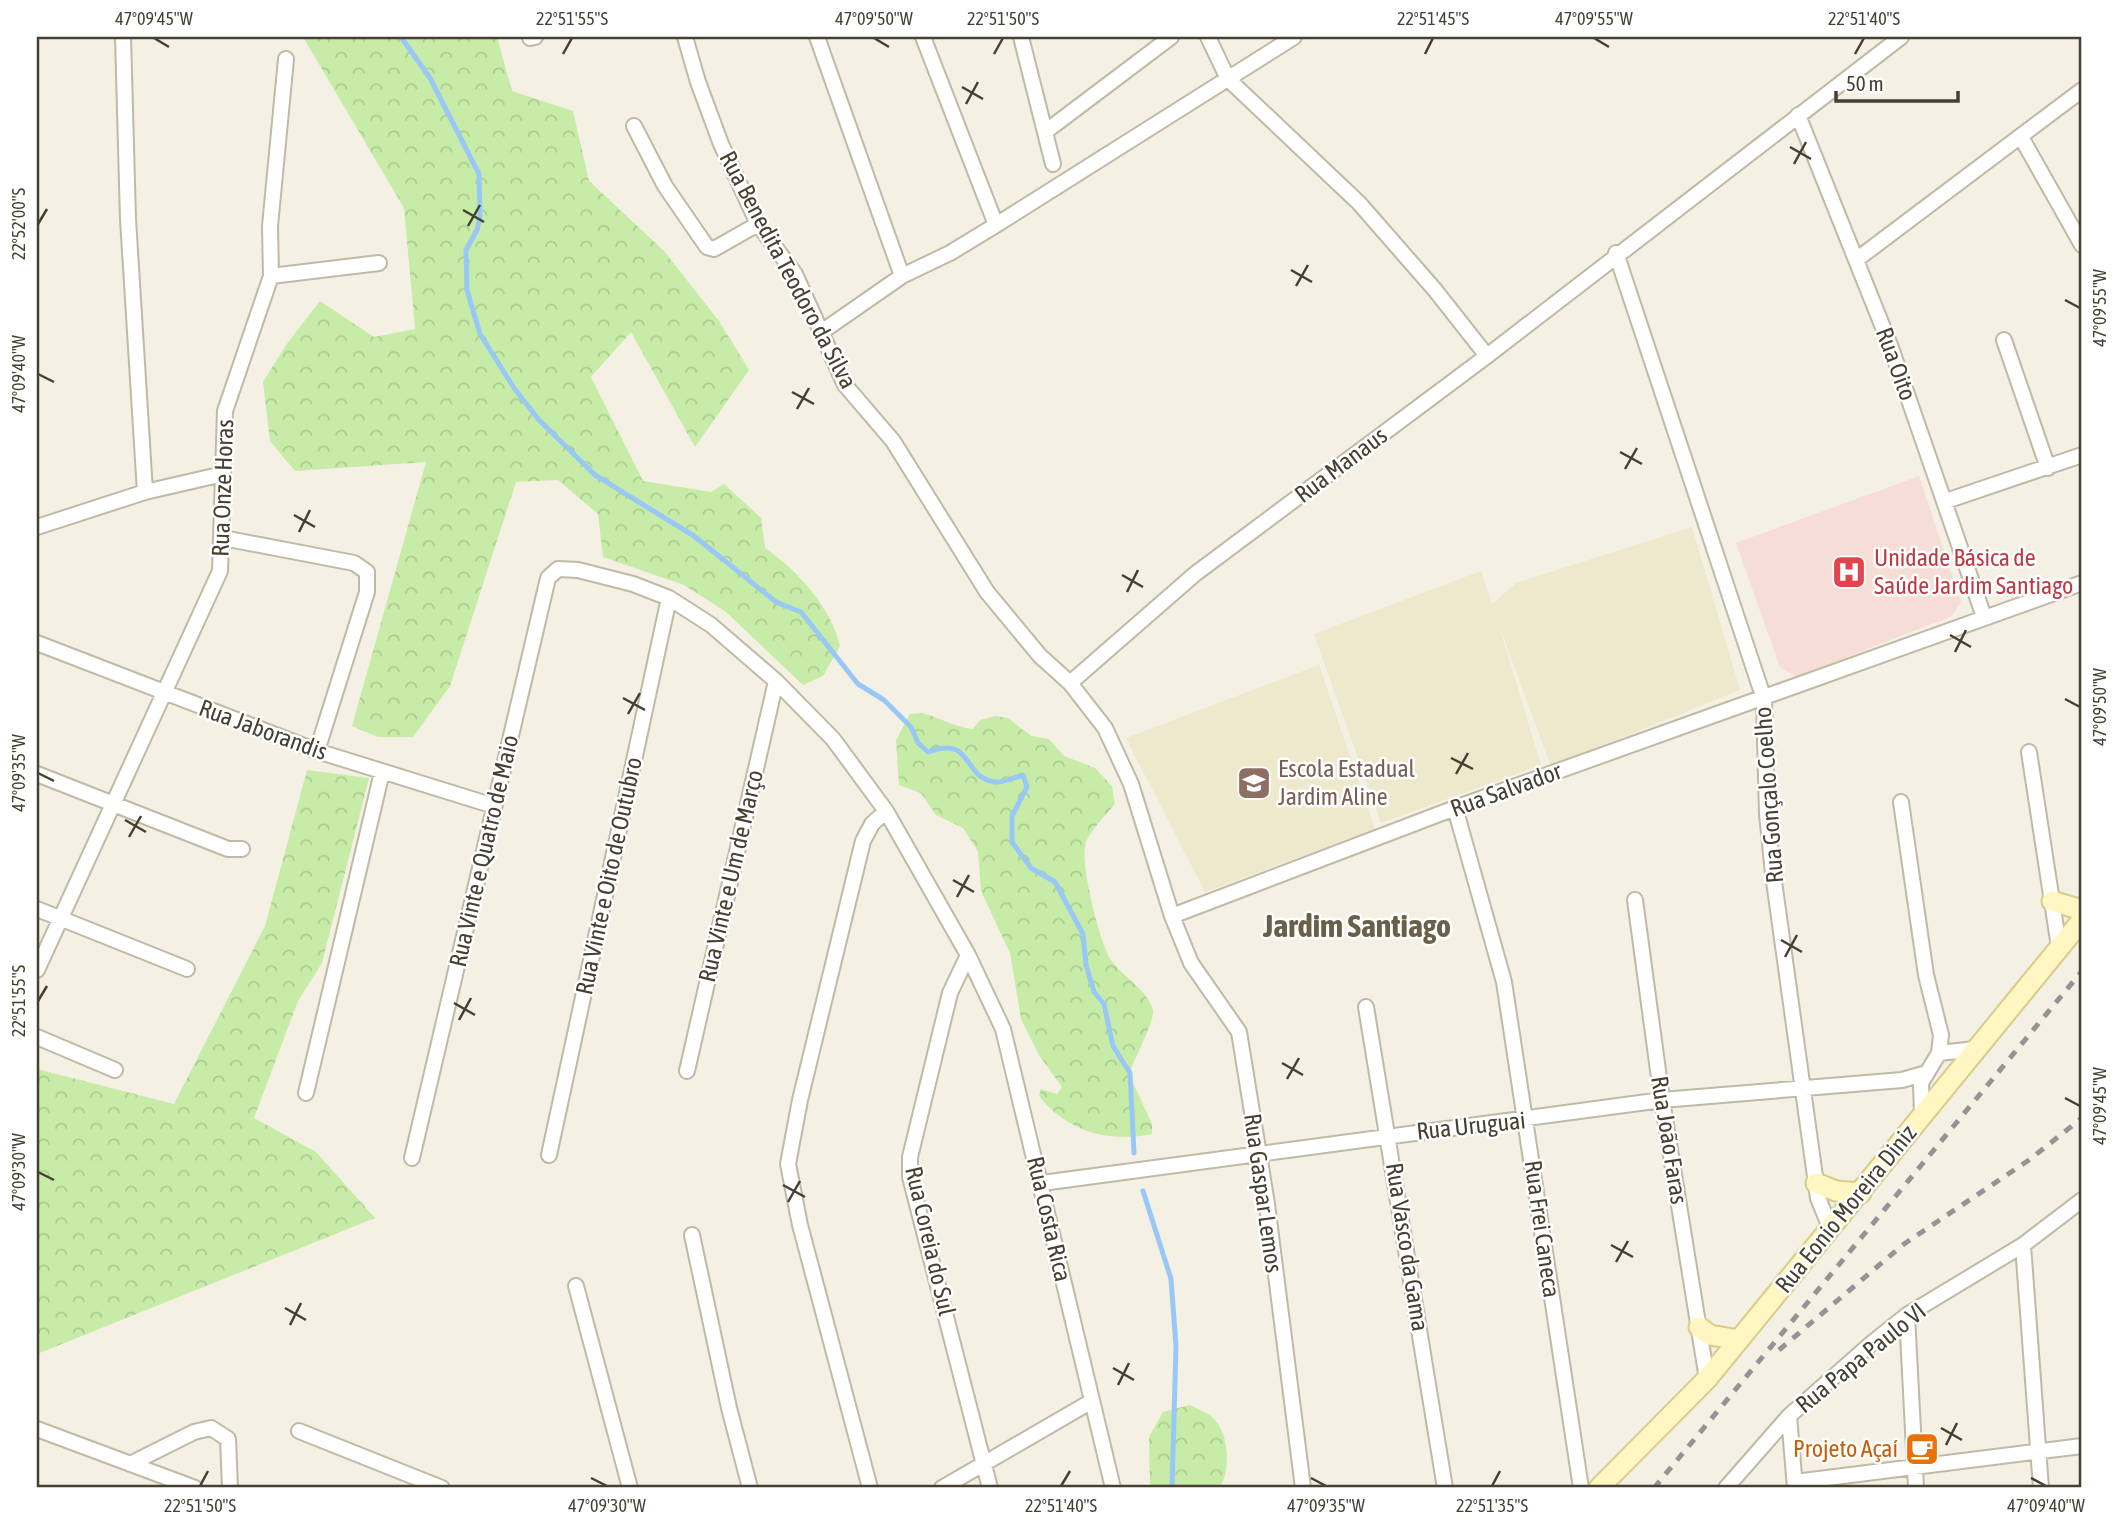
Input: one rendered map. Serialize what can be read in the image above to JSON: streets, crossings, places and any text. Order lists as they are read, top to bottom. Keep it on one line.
{"streets":{"main road":["Rua Eonio Moreira Diniz"],"street":["Rua Benedita Teodoro da Silva","Rua Oito","Rua Manaus","Rua Onze Horas","Rua Jaborandis","Rua Salvador","Rua Gonçalo Coelho","Rua Vinte e Quatro de Maio","Rua Vinte e Oito de Outubro","Rua Vinte e Um de Março","Rua Uruguai","Rua João Faras","Rua Gaspar Lemos","Rua Costa Rica","Rua Frei Caneca","Rua Coreia do Sul","Rua Vasco da Gama","Rua Papa Paulo VI"]},"crossings":[["Rua Benedita Teodoro da Silva","Rua Manaus"],["Rua Benedita Teodoro da Silva","Rua Salvador"],["Rua Benedita Teodoro da Silva","Rua Gaspar Lemos"],["Rua Oito","Rua Manaus"],["Rua Oito","Rua Salvador"],["Rua Manaus","Rua Gonçalo Coelho"],["Rua Onze Horas","Rua Jaborandis"],["Rua Jaborandis","Rua Vinte e Quatro de Maio"],["Rua Salvador","Rua Gonçalo Coelho"],["Rua Salvador","Rua Gaspar Lemos"],["Rua Salvador","Rua Frei Caneca"],["Rua Gonçalo Coelho","Rua Uruguai"],["Rua Gonçalo Coelho","Rua Eonio Moreira Diniz"],["Rua Vinte e Quatro de Maio","Rua Costa Rica"],["Rua Vinte e Oito de Outubro","Rua Costa Rica"],["Rua Vinte e Um de Março","Rua Costa Rica"],["Rua Uruguai","Rua João Faras"],["Rua Uruguai","Rua Gaspar Lemos"],["Rua Uruguai","Rua Costa Rica"],["Rua Uruguai","Rua Frei Caneca"],["Rua Uruguai","Rua Vasco da Gama"],["Rua João Faras","Rua Eonio Moreira Diniz"],["Rua Costa Rica","Rua Coreia do Sul"]],"districts":["Jardim Santiago"],"places":{"hospital":["Unidade Básica de Saúde Jardim Santiago"],"school or university":["Escola Estadual Jardim Aline"],"cafe":["Projeto Açaí"]},"scale_bar":"50 m","coordinates":["47°09'45\"W","22°51'55\"S","47°09'50\"W","22°51'50\"S","22°51'45\"S","47°09'55\"W","22°51'40\"S","22°52'00\"S","47°09'40\"W","47°09'35\"W","47°09'30\"W","22°51'35\"S"]}
